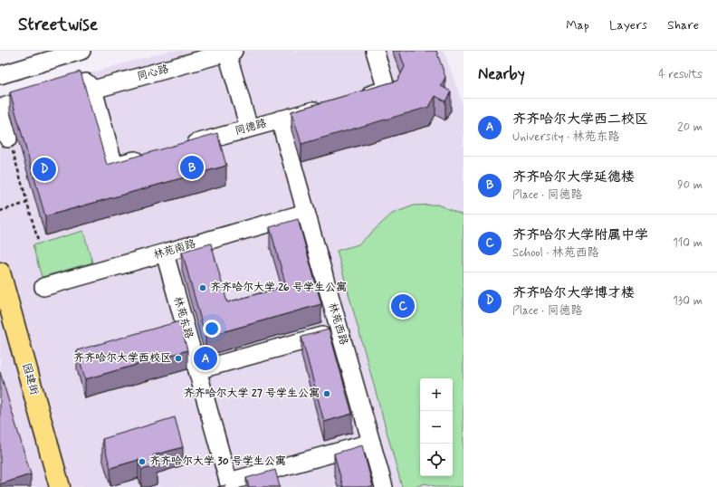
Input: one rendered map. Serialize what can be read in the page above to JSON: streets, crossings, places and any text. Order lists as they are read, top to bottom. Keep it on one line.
{"streets":{"main road":["园建街"],"street":["同心路","同德路","林苑南路","林苑东路","林苑西路"]},"crossings":[["同德路","林苑西路"],["林苑南路","林苑东路"],["林苑南路","林苑西路"]],"places":["齐齐哈尔大学 26 号学生公寓","齐齐哈尔大学西校区","齐齐哈尔大学 27 号学生公寓","齐齐哈尔大学 30 号学生公寓"],"page":{"header":"Streetwise","nav":["Map","Layers","Share"],"heading":["Nearby","4 results"],"list":[{"mark":"A","name":"齐齐哈尔大学西二校区","note":"University · 林苑东路","value":"20 m"},{"mark":"B","name":"齐齐哈尔大学延德楼","note":"Place · 同德路","value":"90 m"},{"mark":"C","name":"齐齐哈尔大学附属中学","note":"School · 林苑西路","value":"110 m"},{"mark":"D","name":"齐齐哈尔大学博才楼","note":"Place · 同德路","value":"130 m"}],"pins":["B","D","C","A"],"map_buttons":["+","−"]}}
